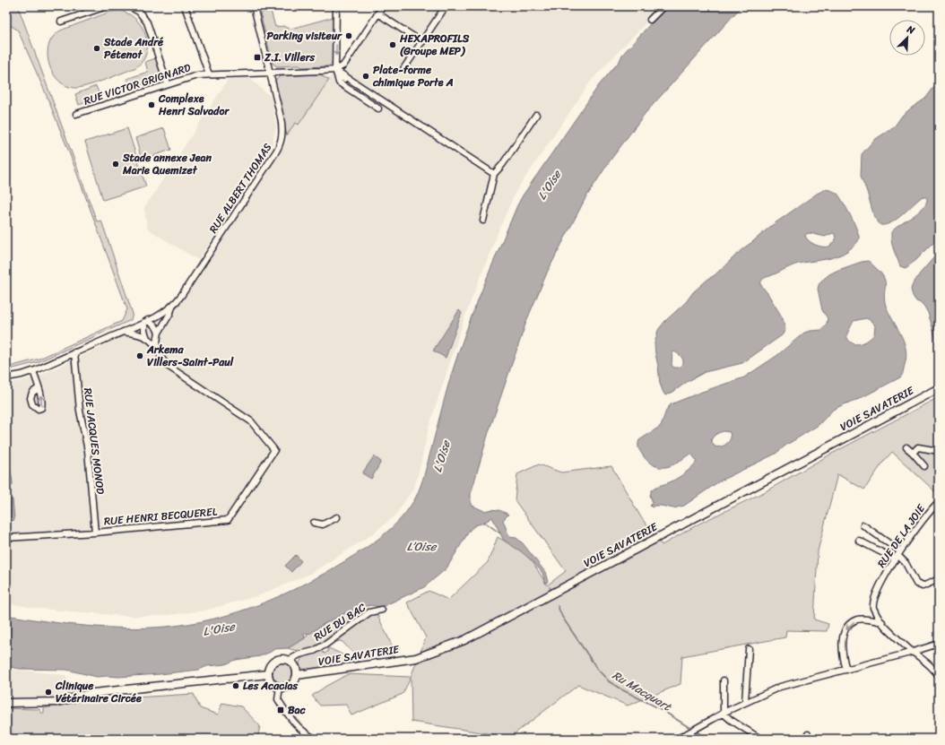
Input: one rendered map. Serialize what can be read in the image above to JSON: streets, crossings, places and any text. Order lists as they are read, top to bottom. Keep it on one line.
{"streets":{"main road":["VOIE SAVATERIE"],"street":["RUE VICTOR GRIGNARD","RUE ALBERT THOMAS","RUE JACQUES MONOD","RUE HENRI BECQUEREL","RUE DE LA JOIE","RUE DU BAC"]},"crossings":[["RUE VICTOR GRIGNARD","RUE ALBERT THOMAS"],["VOIE SAVATERIE","RUE DU BAC"],["RUE JACQUES MONOD","RUE HENRI BECQUEREL"]],"water":["L'Oise","L’Oise","Ru Macquart"],"places":{"other":["Parking visiteur","HEXAPROFILS (Groupe MEP)","Stade André Pétenot","Plate-forme chimique Porte A","Complexe Henri Salvador","Stade annexe Jean Marie Quemizet","Arkema Villers-Saint-Paul","Les Acacias","Clinique Vétérinaire Circée"],"transit":["Z.I. Villers","Bac"]},"north":"top right"}
